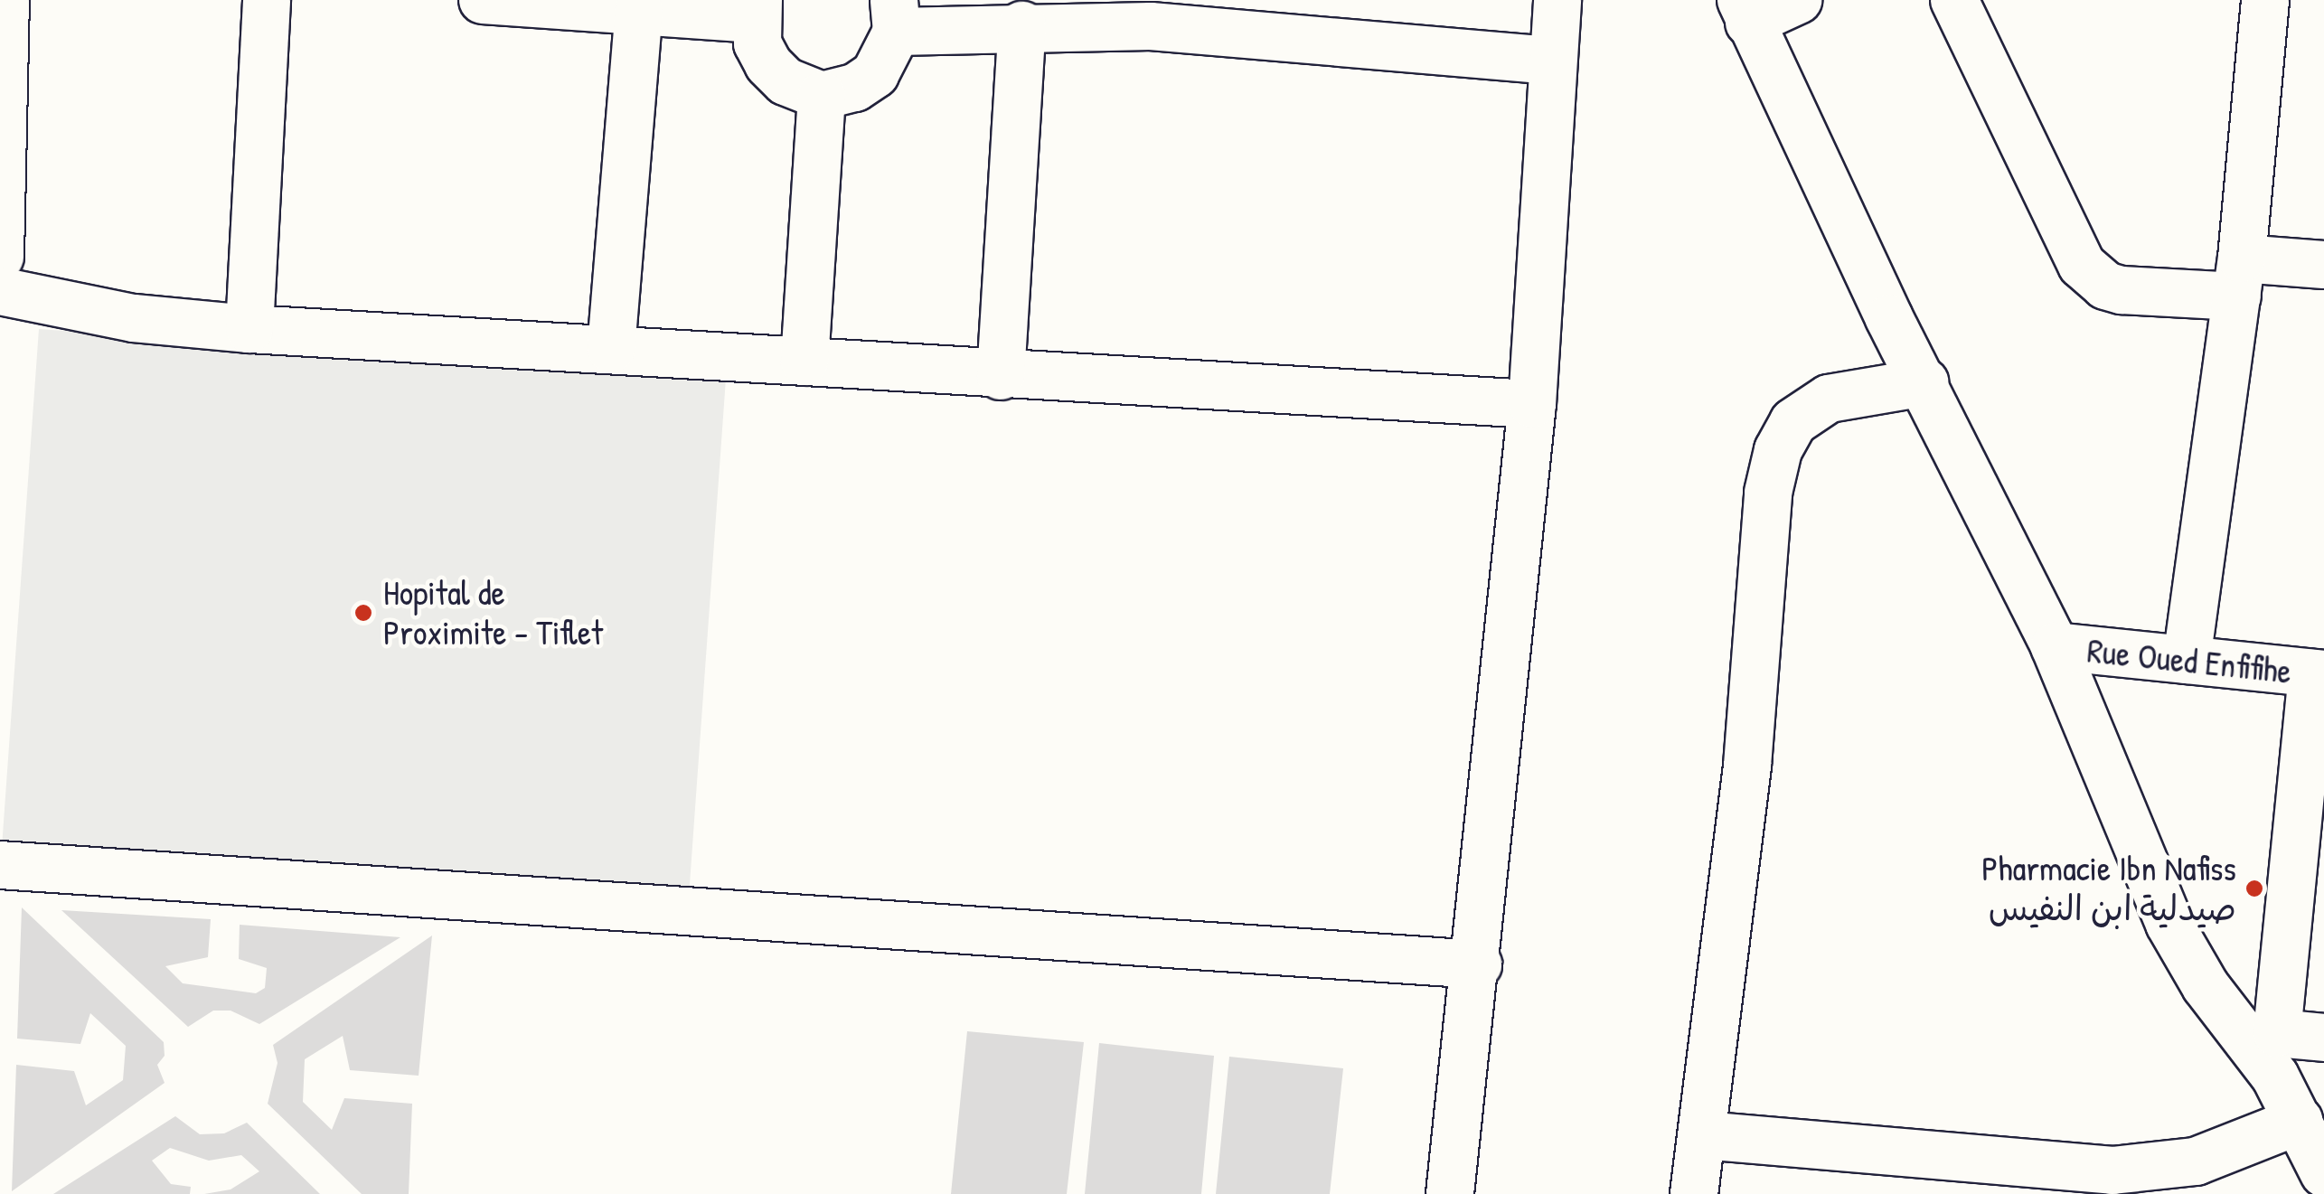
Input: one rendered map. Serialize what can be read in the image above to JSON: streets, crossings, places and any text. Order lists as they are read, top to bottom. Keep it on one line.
{"streets":{"street":["Rue Oued Enfifihe"]},"places":["Hopital de Proximite - Tiflet","Pharmacie Ibn Nafiss صيدلية ابن النفيس"]}
